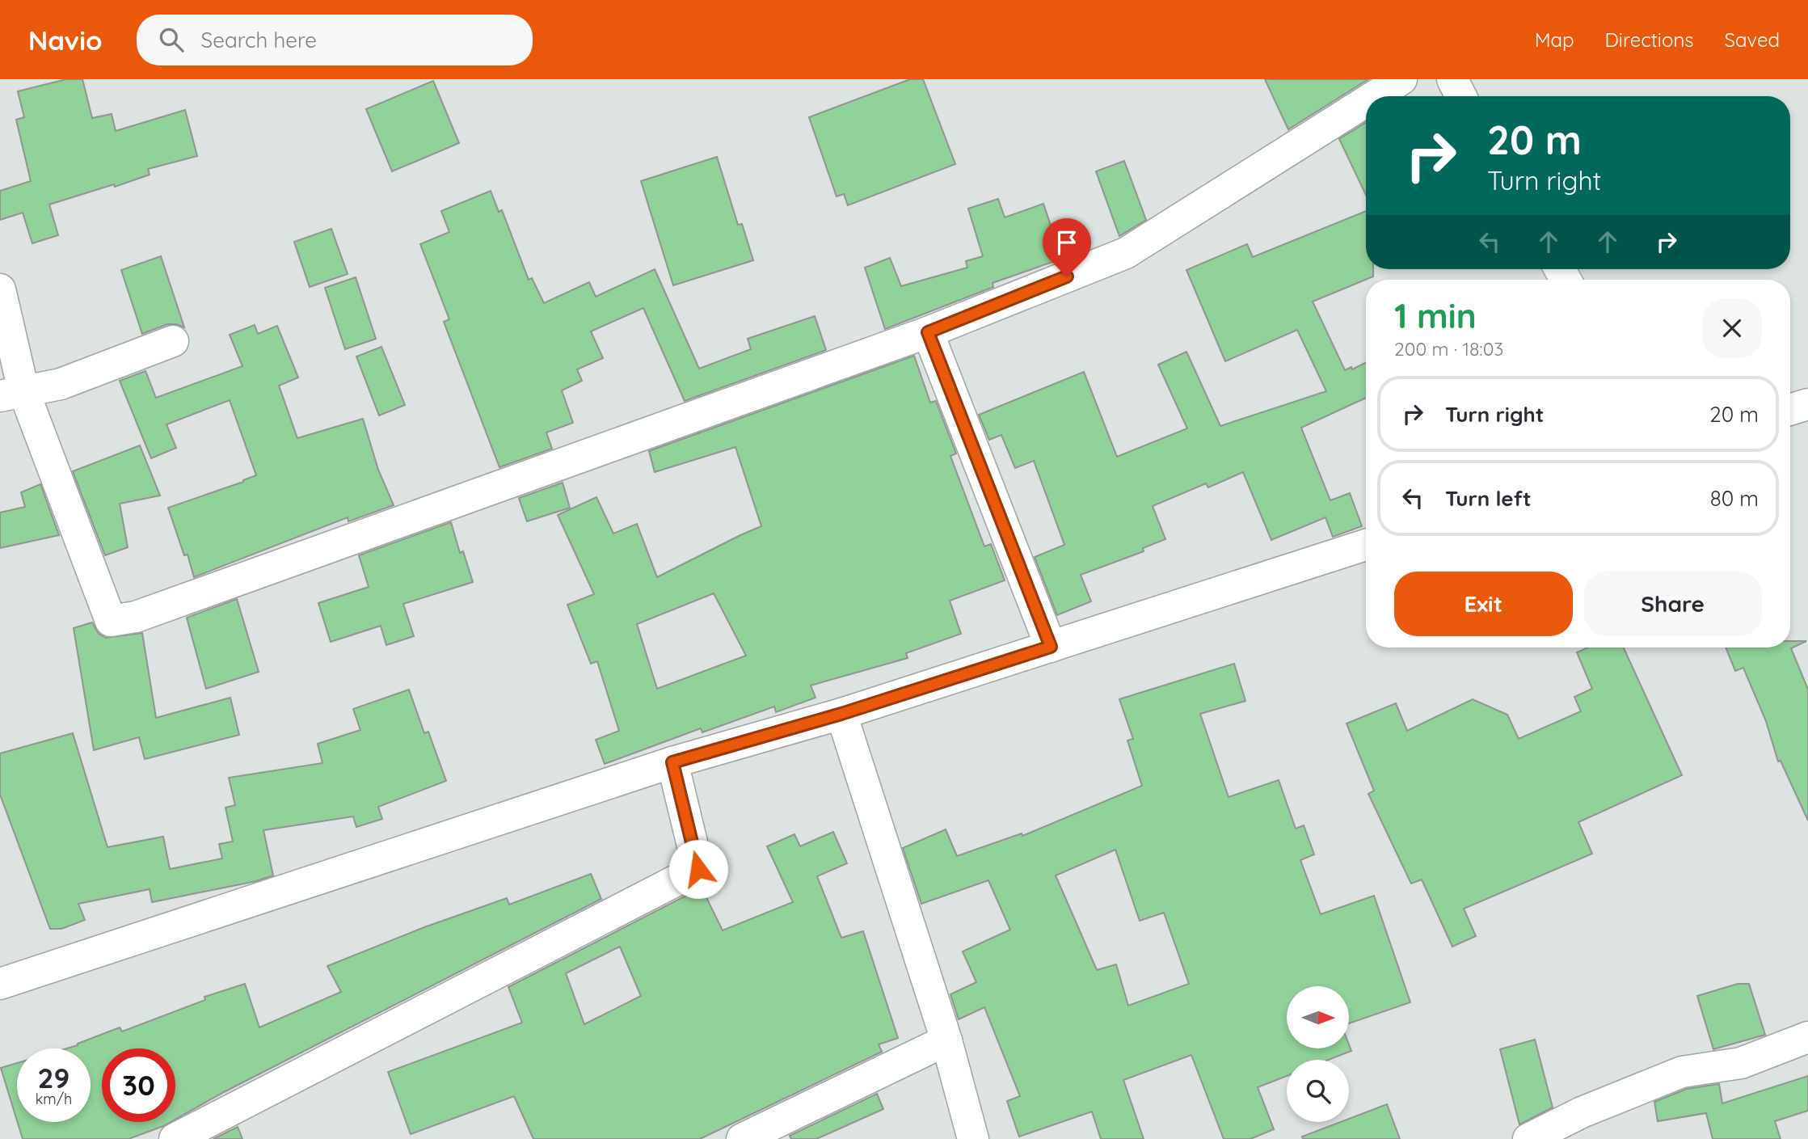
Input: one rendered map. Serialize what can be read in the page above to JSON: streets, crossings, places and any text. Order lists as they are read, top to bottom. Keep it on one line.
{"north":"right","page":{"header":"Navio","search":"Search here","nav":["Map","Directions","Saved"],"turn":["20 m","Turn right"],"heading":["1 min","200 m · 18:03"],"list":[{"name":"Turn right","value":"20 m"},{"name":"Turn left","value":"80 m"}],"buttons":["Exit","Share"],"speed":"29 km/h","limit":"30"}}
